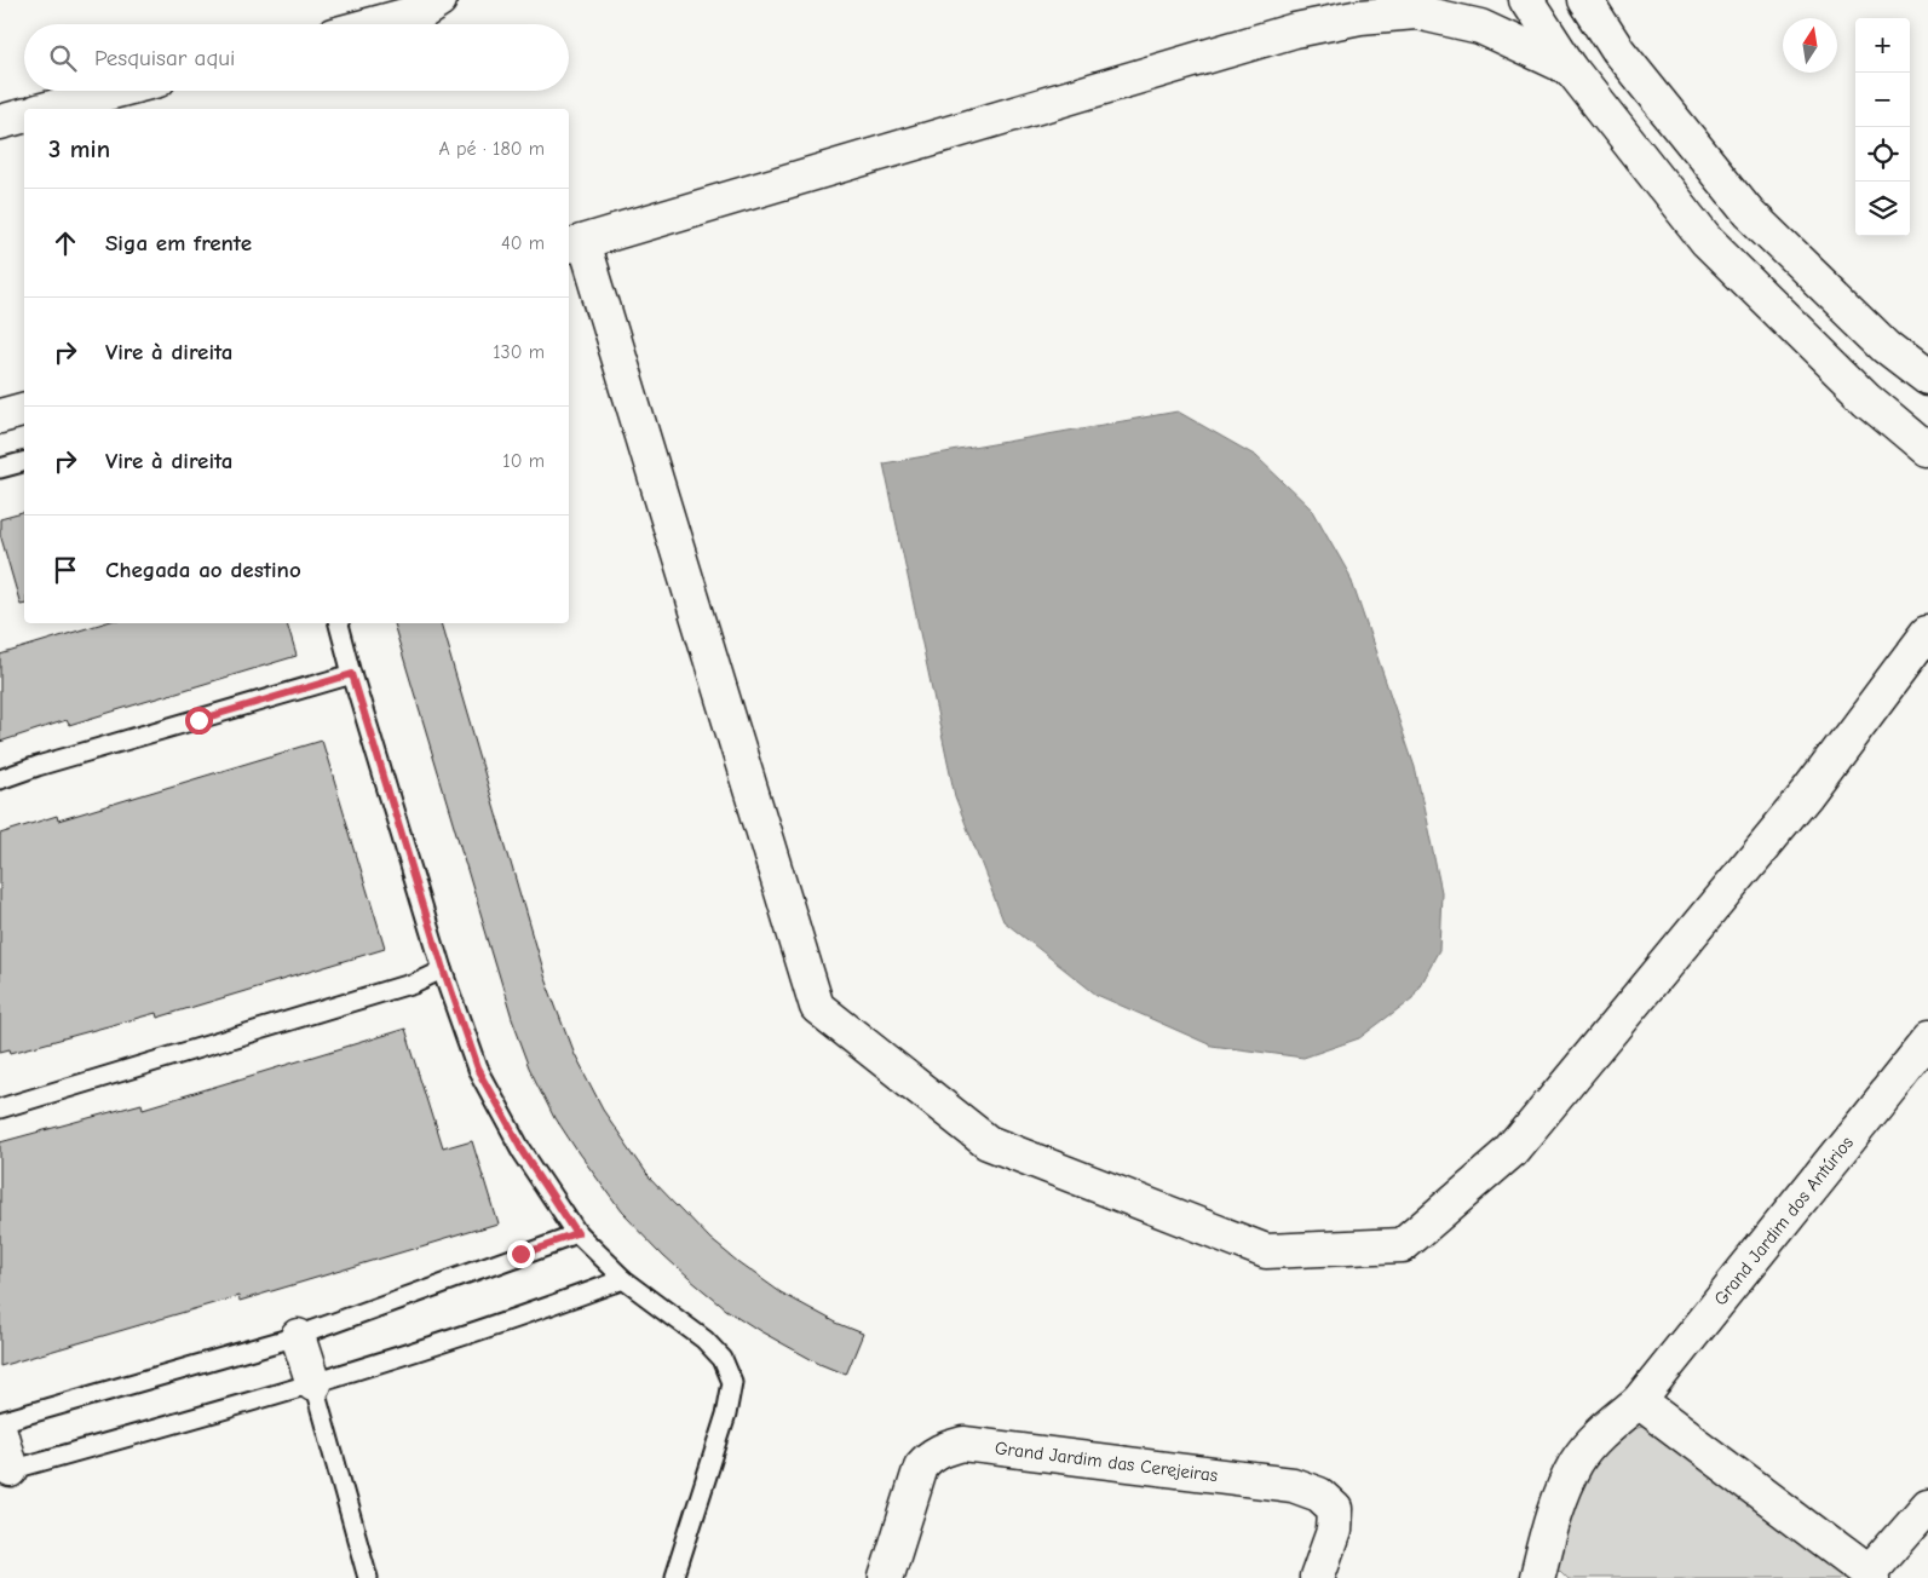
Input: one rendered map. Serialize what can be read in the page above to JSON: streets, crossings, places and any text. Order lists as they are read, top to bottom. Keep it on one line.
{"streets":{"street":["Grand Jardim dos Antúrios","Grand Jardim das Cerejeiras"]},"north":"top","page":{"map_buttons":["+","−"],"search":"Pesquisar aqui","heading":["3 min","A pé · 180 m"],"list":[["Siga em frente","40 m"],["Vire à direita","130 m"],["Vire à direita","10 m"],"Chegada ao destino"]}}
